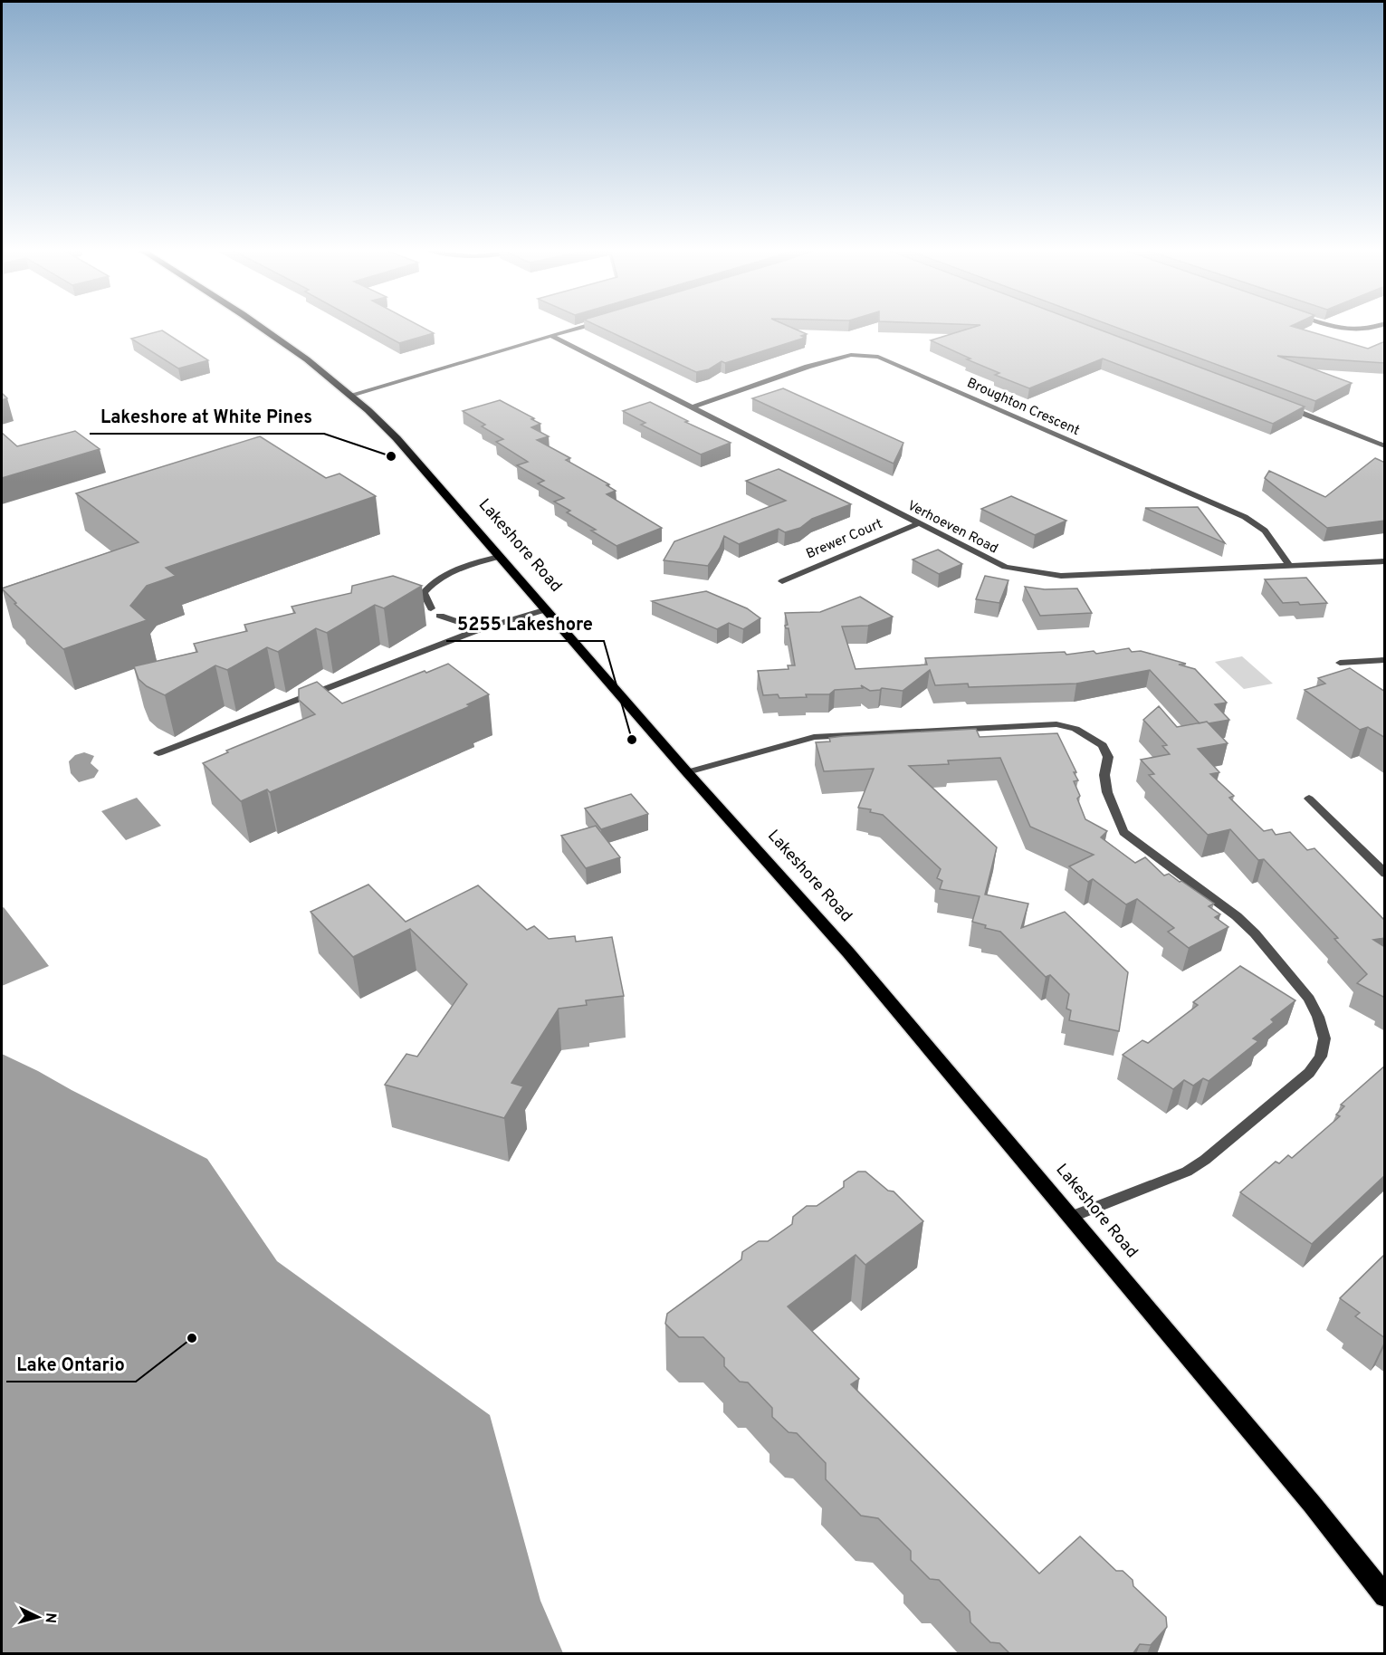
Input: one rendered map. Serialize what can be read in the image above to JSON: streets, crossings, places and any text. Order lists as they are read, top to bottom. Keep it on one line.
{"streets":{"main road":["Lakeshore Road"],"street":["Broughton Crescent","Verhoeven Road","Brewer Court"]},"crossings":[["Broughton Crescent","Verhoeven Road"],["Verhoeven Road","Brewer Court"]],"places":["Lakeshore at White Pines","5255 Lakeshore","Lake Ontario"],"north":"right"}
